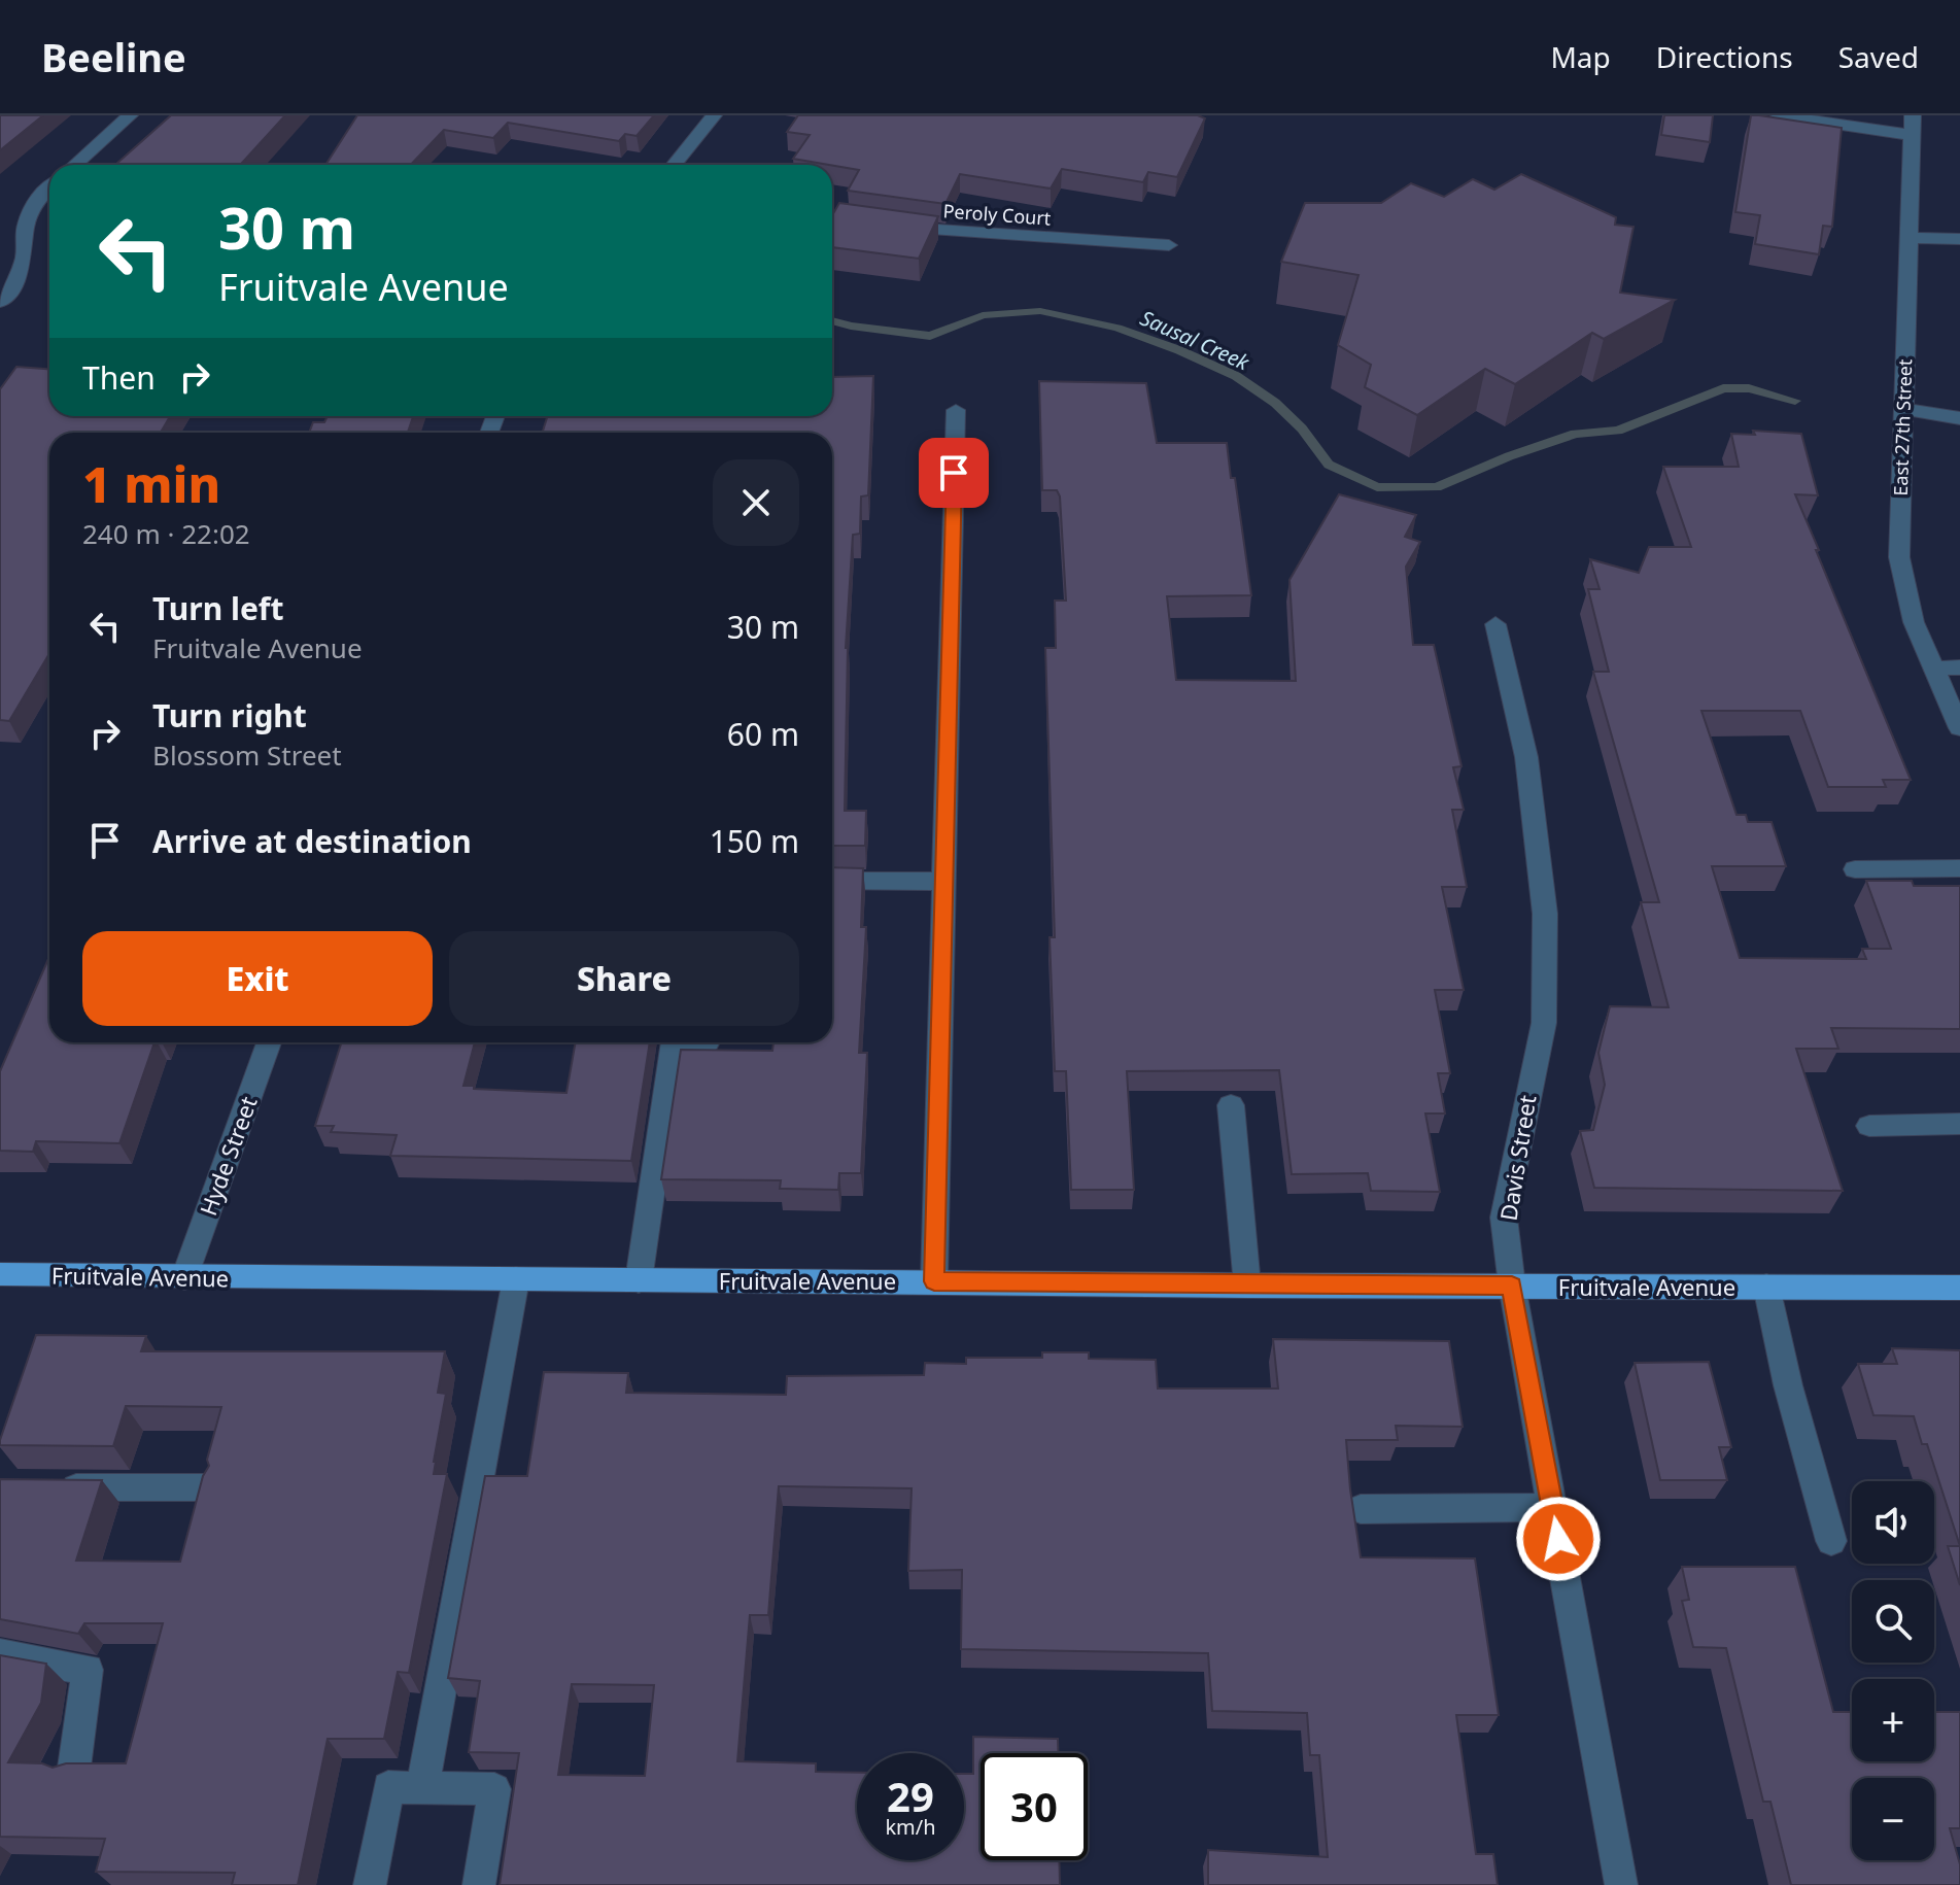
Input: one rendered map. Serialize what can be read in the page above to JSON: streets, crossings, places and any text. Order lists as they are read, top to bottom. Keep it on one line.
{"streets":{"main road":["Fruitvale Avenue"],"street":["Peroly Court","East 27th Street","Hyde Street","Davis Street"]},"crossings":[["Hyde Street","Fruitvale Avenue"],["Davis Street","Fruitvale Avenue"]],"water":["Sausal Creek"],"page":{"header":"Beeline","nav":["Map","Directions","Saved"],"turn":["30 m","Fruitvale Avenue"],"then":"Then","heading":["1 min","240 m · 22:02"],"list":[{"name":"Turn left","note":"Fruitvale Avenue","value":"30 m"},{"name":"Turn right","note":"Blossom Street","value":"60 m"},{"name":"Arrive at destination","value":"150 m"}],"buttons":["Exit","Share"],"map_buttons":["+","−"],"speed":"29 km/h","limit":"30"}}
